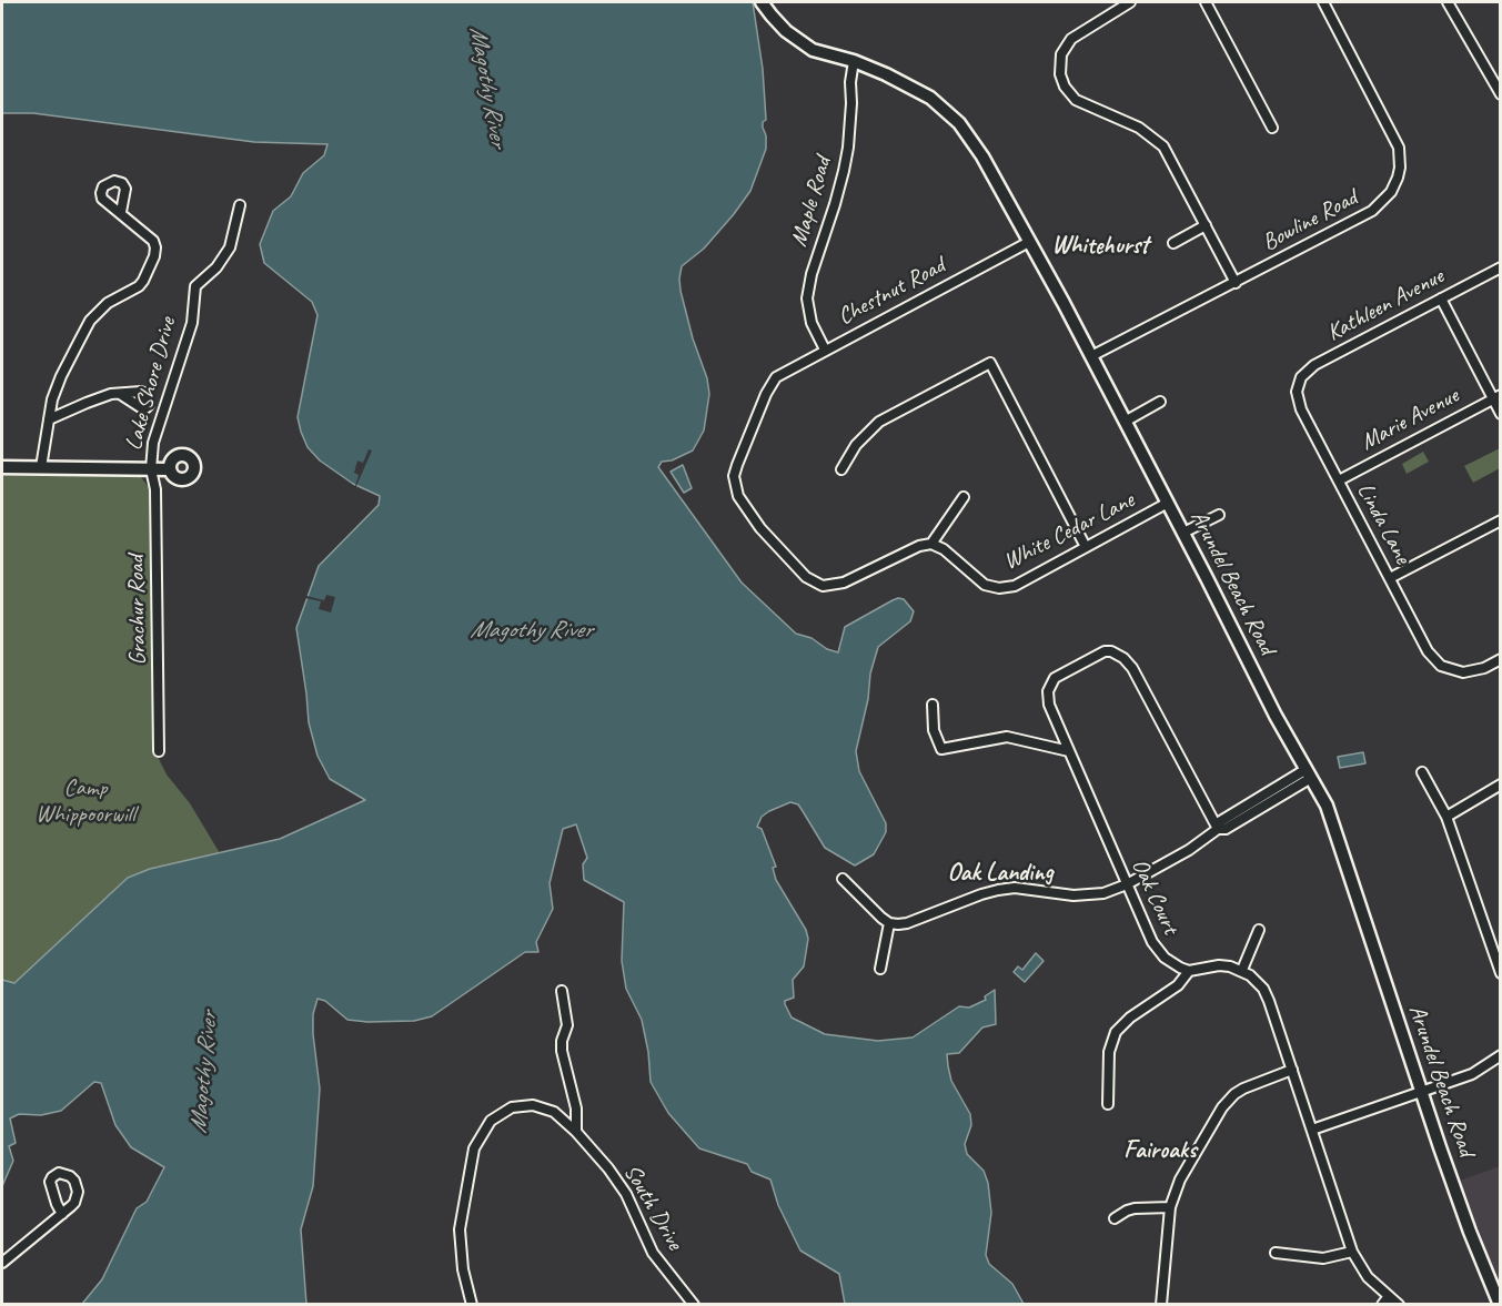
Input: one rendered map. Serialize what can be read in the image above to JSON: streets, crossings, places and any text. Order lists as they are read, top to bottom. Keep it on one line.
{"streets":{"street":["Maple Road","Bowline Road","Chestnut Road","Kathleen Avenue","Lake Shore Drive","Marie Avenue","Linda Lane","White Cedar Lane","Arundel Beach Road","Grachur Road","Oak Court","South Drive"]},"crossings":[["Maple Road","Chestnut Road"],["Maple Road","Arundel Beach Road"],["Bowline Road","Arundel Beach Road"],["Chestnut Road","White Cedar Lane"],["Chestnut Road","Arundel Beach Road"],["Kathleen Avenue","Linda Lane"],["Lake Shore Drive","Grachur Road"],["Marie Avenue","Linda Lane"],["White Cedar Lane","Arundel Beach Road"]],"districts":["Whitehurst","Oak Landing","Fairoaks"],"water":["Magothy River"],"parks":["Camp Whippoorwill"]}
